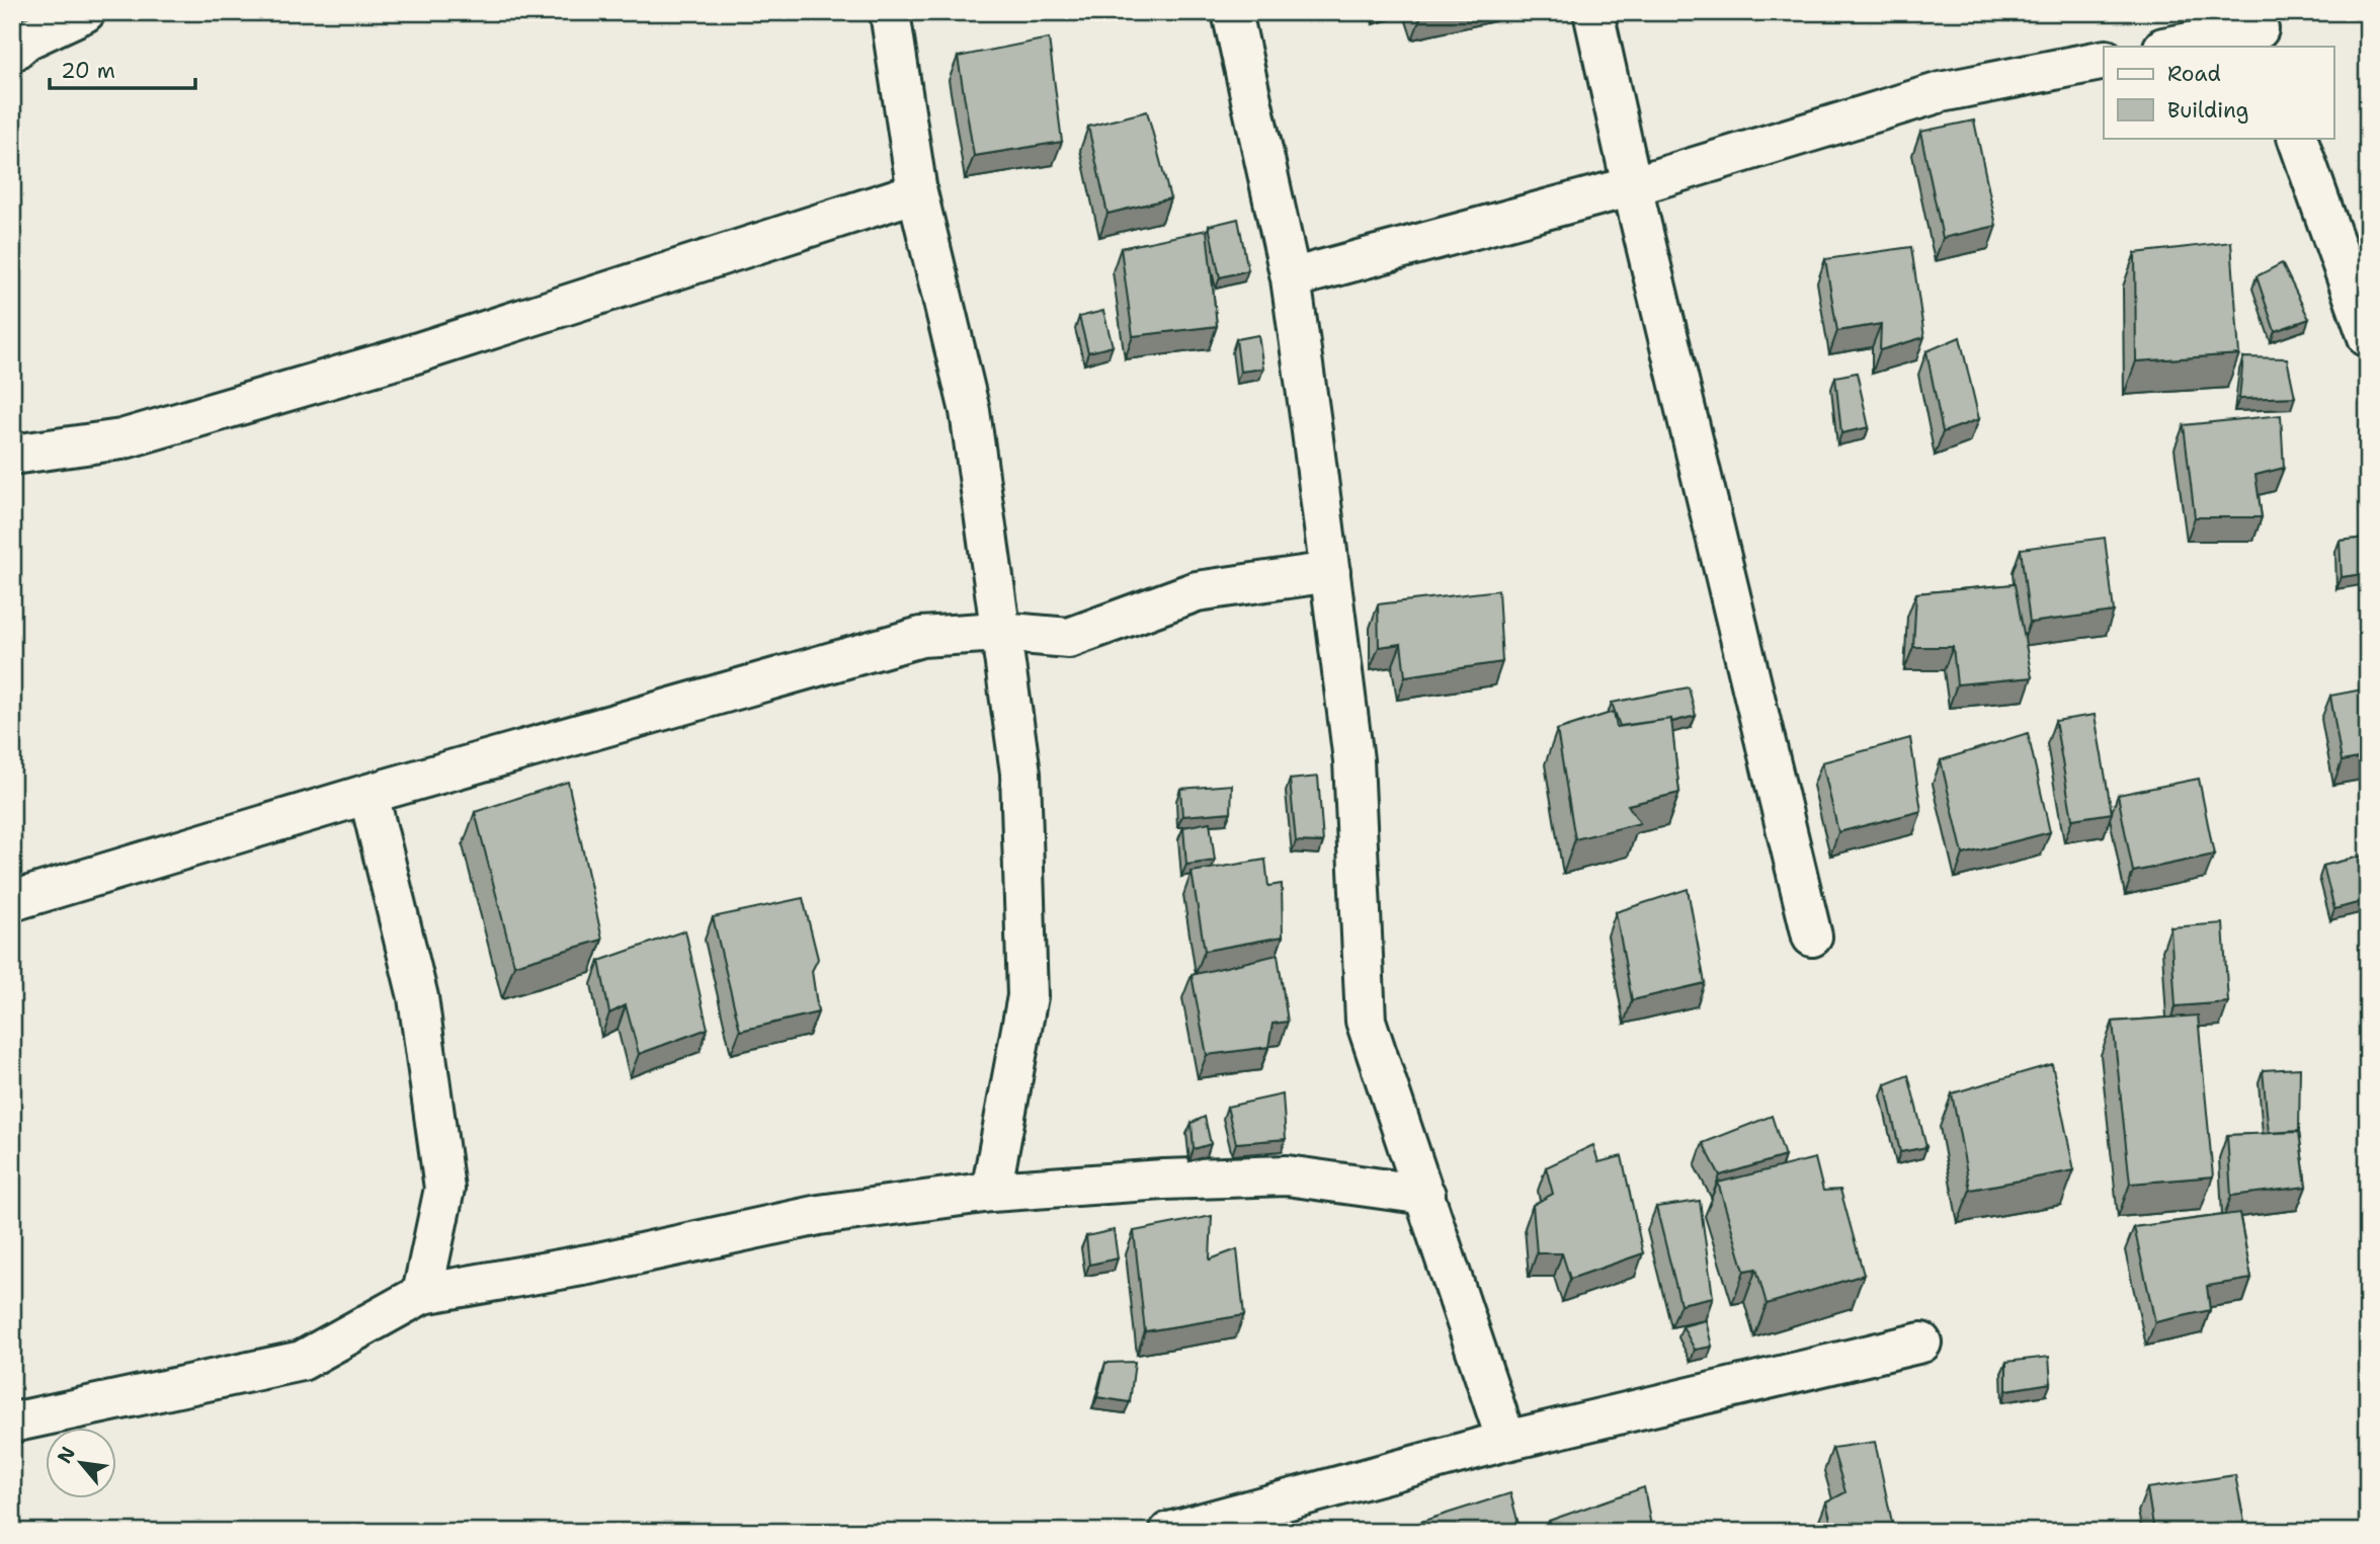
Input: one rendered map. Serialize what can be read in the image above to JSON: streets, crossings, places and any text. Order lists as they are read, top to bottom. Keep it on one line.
{"legend":["Road","Building"],"scale_bar":"20 m","north":"top left"}
